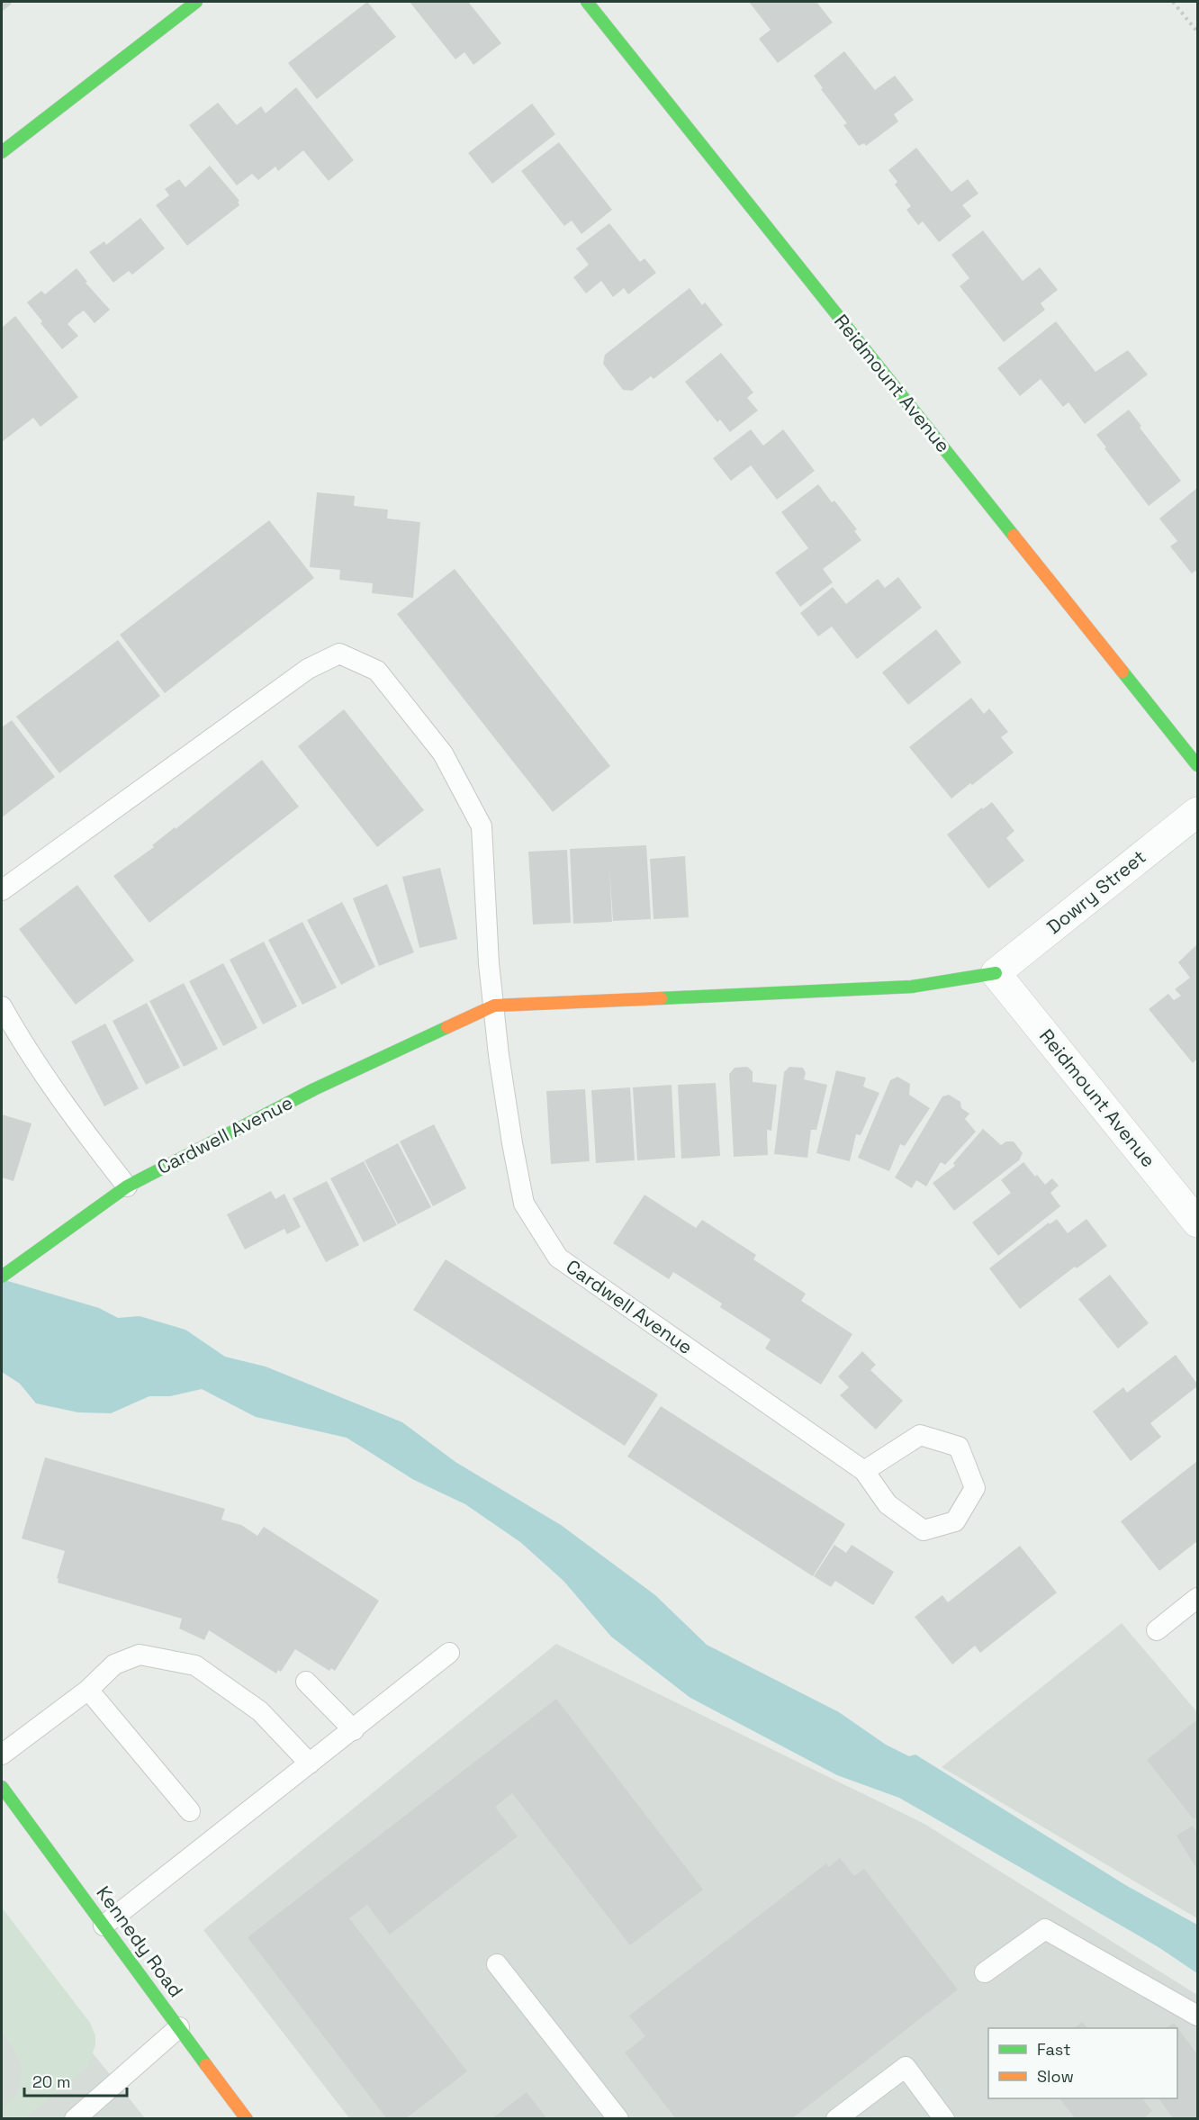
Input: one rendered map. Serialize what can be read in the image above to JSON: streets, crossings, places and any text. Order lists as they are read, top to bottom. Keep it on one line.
{"streets":{"street":["Reidmount Avenue","Dowry Street","Cardwell Avenue","Kennedy Road"]},"crossings":[["Reidmount Avenue","Dowry Street"],["Reidmount Avenue","Cardwell Avenue"],["Dowry Street","Cardwell Avenue"]],"legend":["Fast","Slow"],"scale_bar":"20 m"}
